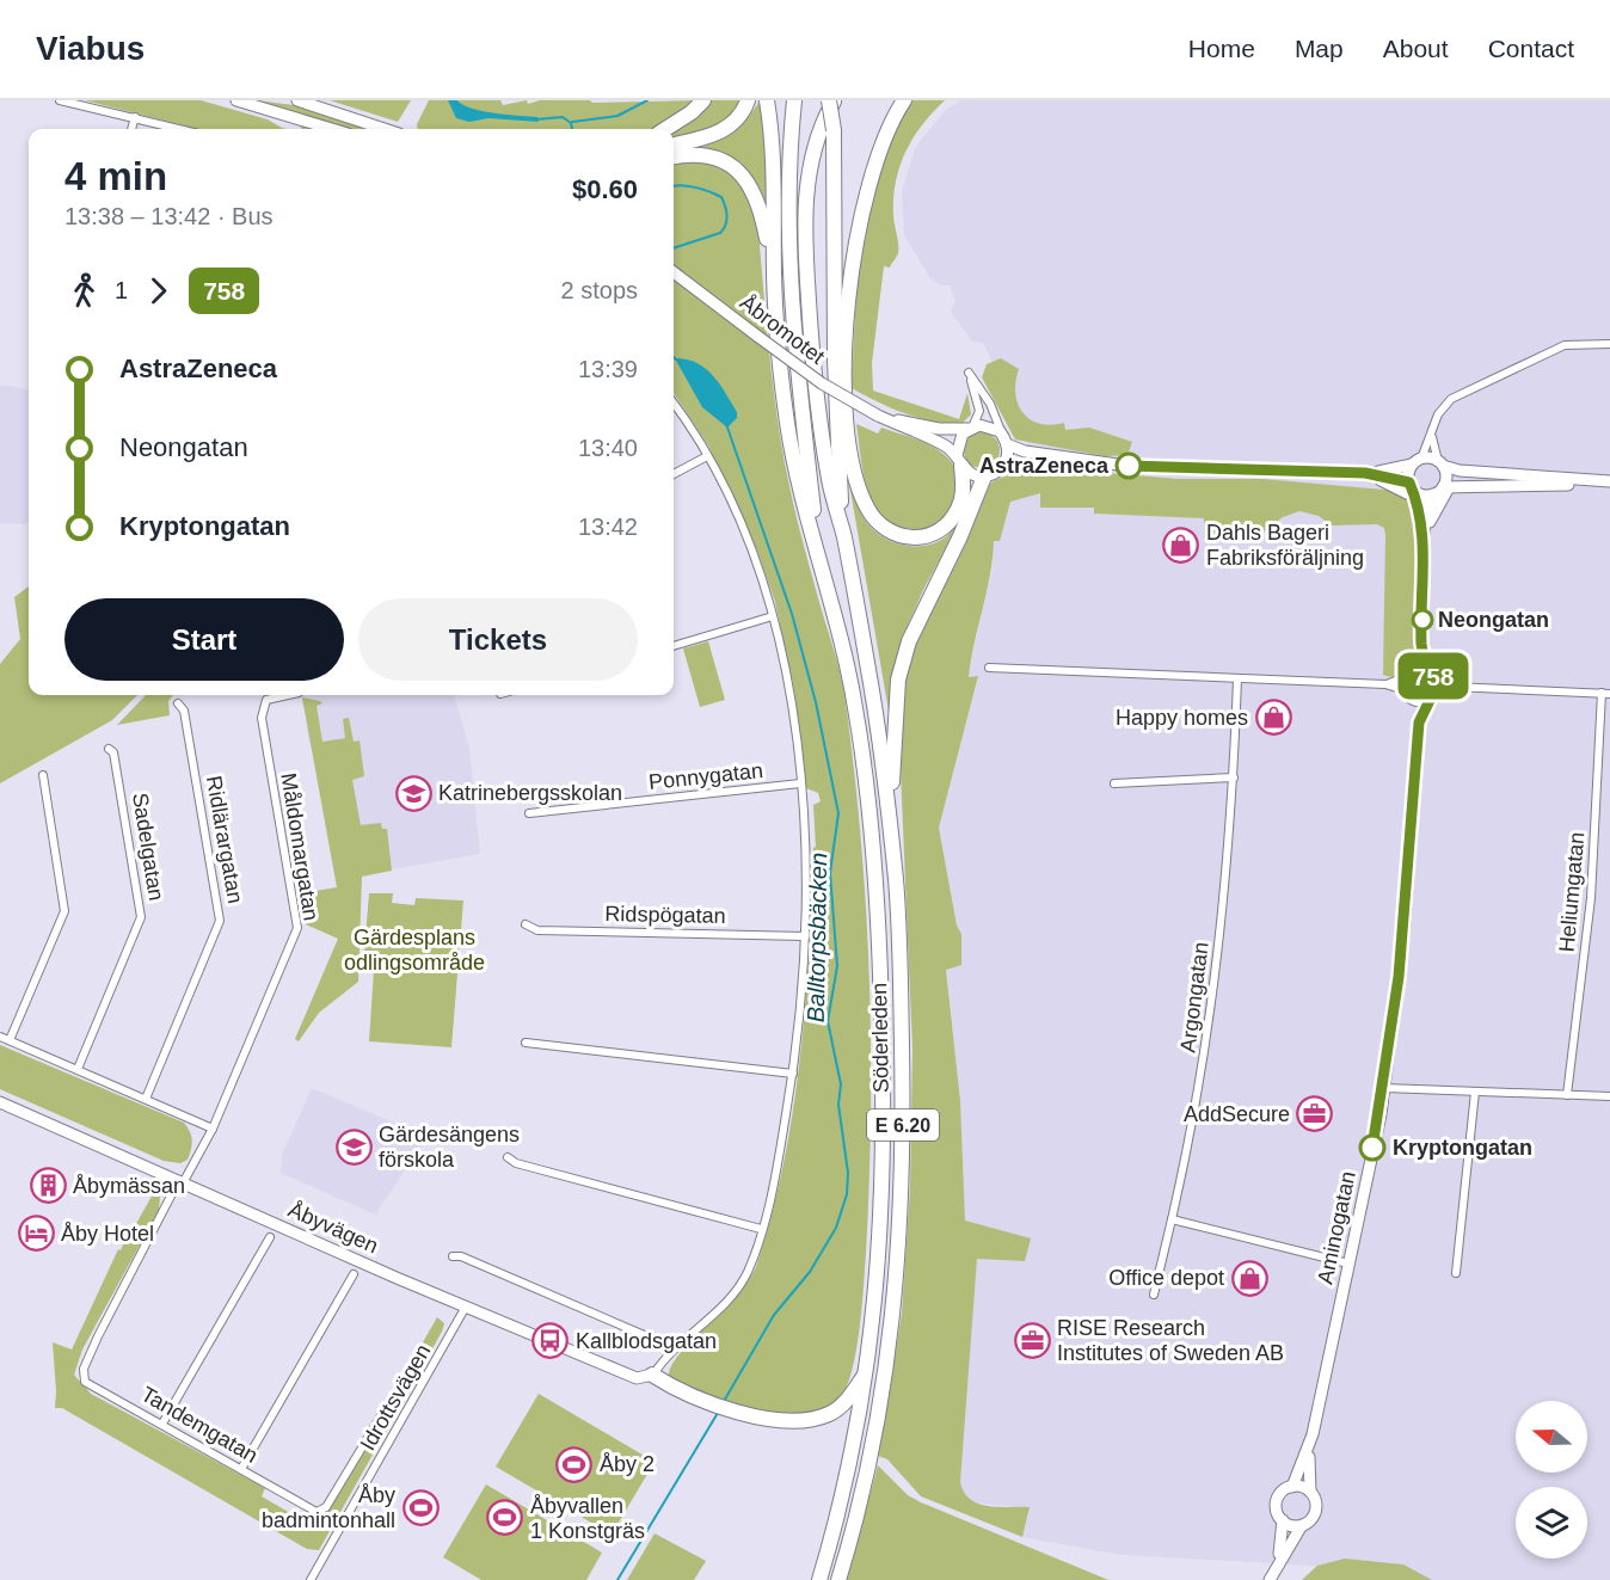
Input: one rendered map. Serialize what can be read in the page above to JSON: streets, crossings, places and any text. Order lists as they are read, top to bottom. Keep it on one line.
{"streets":{"highway":["Söderleden","E 6.20"],"street":["Åbromotet","Ponnygatan","Ridlärargatan","Sadelgatan","Måldomargatan","Heliumgatan","Ridspögatan","Argongatan","Åbyvägen","Aminogatan","Idrottsvägen","Tandemgatan"]},"crossings":[["Måldomargatan","Åbyvägen"],["Måldomargatan","Tandemgatan"],["Åbyvägen","Idrottsvägen"]],"water":["Balltorpsbäcken"],"parks":["Gärdesplans odlingsområde"],"places":{"other":["AstraZeneca","Neongatan","Kryptongatan"],"shop":["Dahls Bageri Fabriksföräljning","Happy homes","Office depot"],"school or university":["Katrinebergsskolan","Gärdesängens förskola"],"office":["AddSecure","RISE Research Institutes of Sweden AB"],"building":["Åbymässan"],"hotel":["Åby Hotel"],"bus stop":["Kallblodsgatan"],"sports":["Åby 2","Åby badmintonhall","Åbyvallen 1 Konstgräs"]},"lines":["bus line 758"],"north":"left","page":{"header":"Viabus","nav":["Home","Map","About","Contact"],"on_map":"758","heading":["4 min","13:38 – 13:42 · Bus","$0.60"],"legs":["1","758","2 stops"],"list":[{"name":"AstraZeneca","value":"13:39"},{"name":"Neongatan","value":"13:40"},{"name":"Kryptongatan","value":"13:42"}],"buttons":["Start","Tickets"]}}
